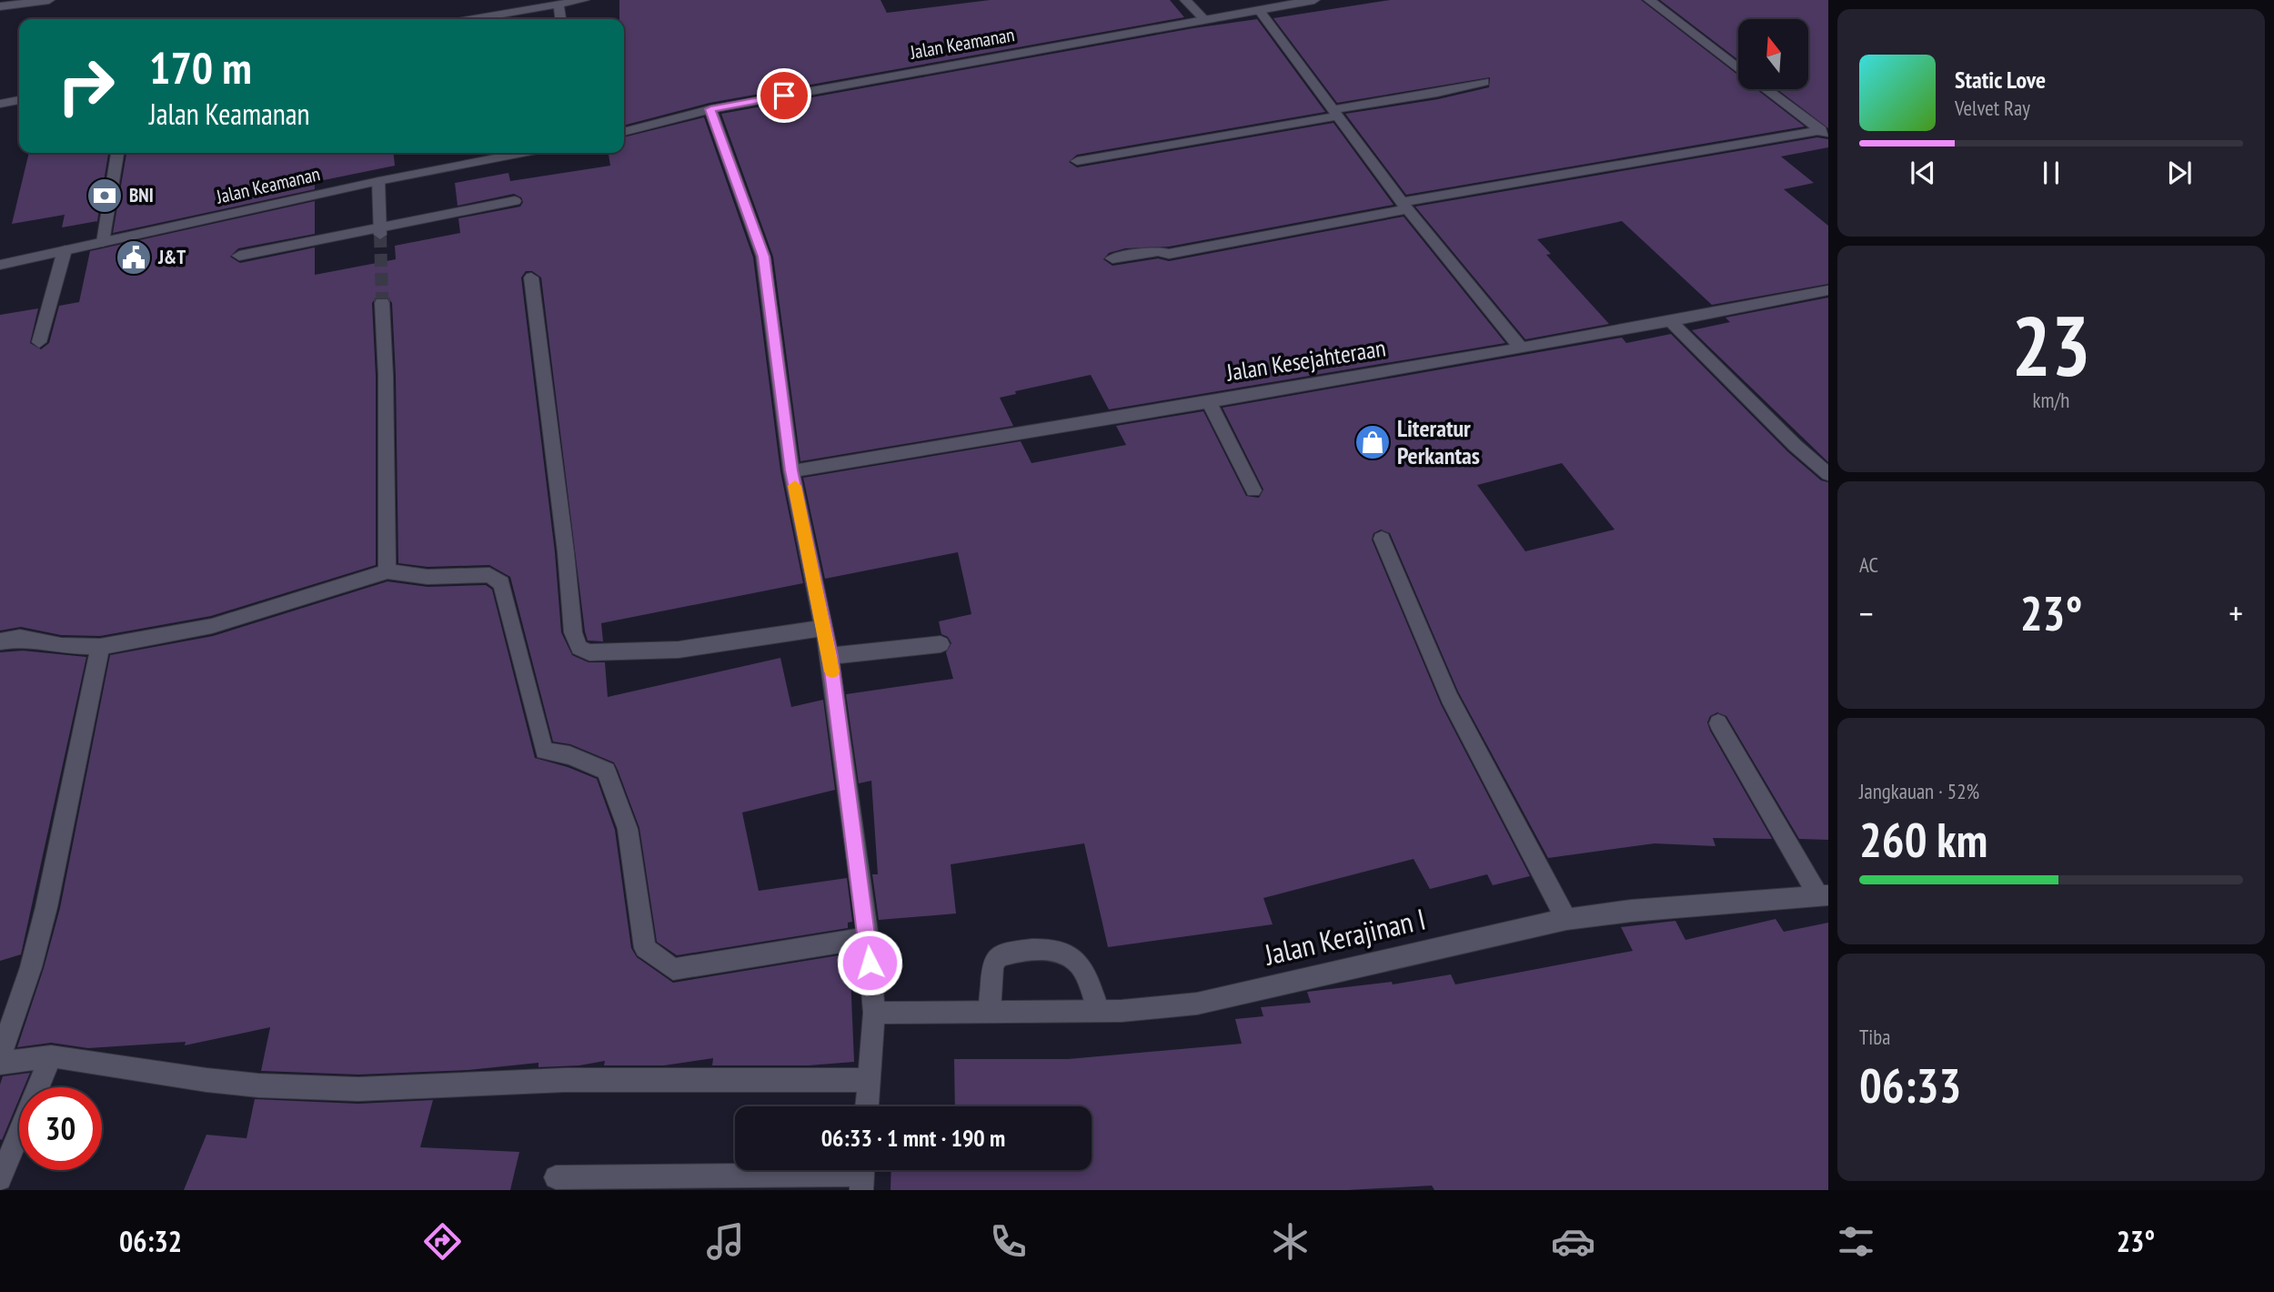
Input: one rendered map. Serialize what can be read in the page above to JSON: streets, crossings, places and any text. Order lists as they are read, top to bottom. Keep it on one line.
{"streets":{"street":["Jalan Keamanan","Jalan Kesejahteraan","Jalan Kerajinan I"]},"places":{"bank":["BNI"],"public building":["J&T"],"shop":["Literatur Perkantas"]},"north":"top","page":{"turn":["170 m","Jalan Keamanan"],"song":["Static Love","Velvet Ray"],"tile":[["23","km/h"],"AC",["Jangkauan · 52%","260 km"],["Tiba","06:33"]],"heat":["−","23°","+"],"limit":"30","trip":"06:33 · 1 mnt · 190 m","tabs":["06:32","23°"]}}
